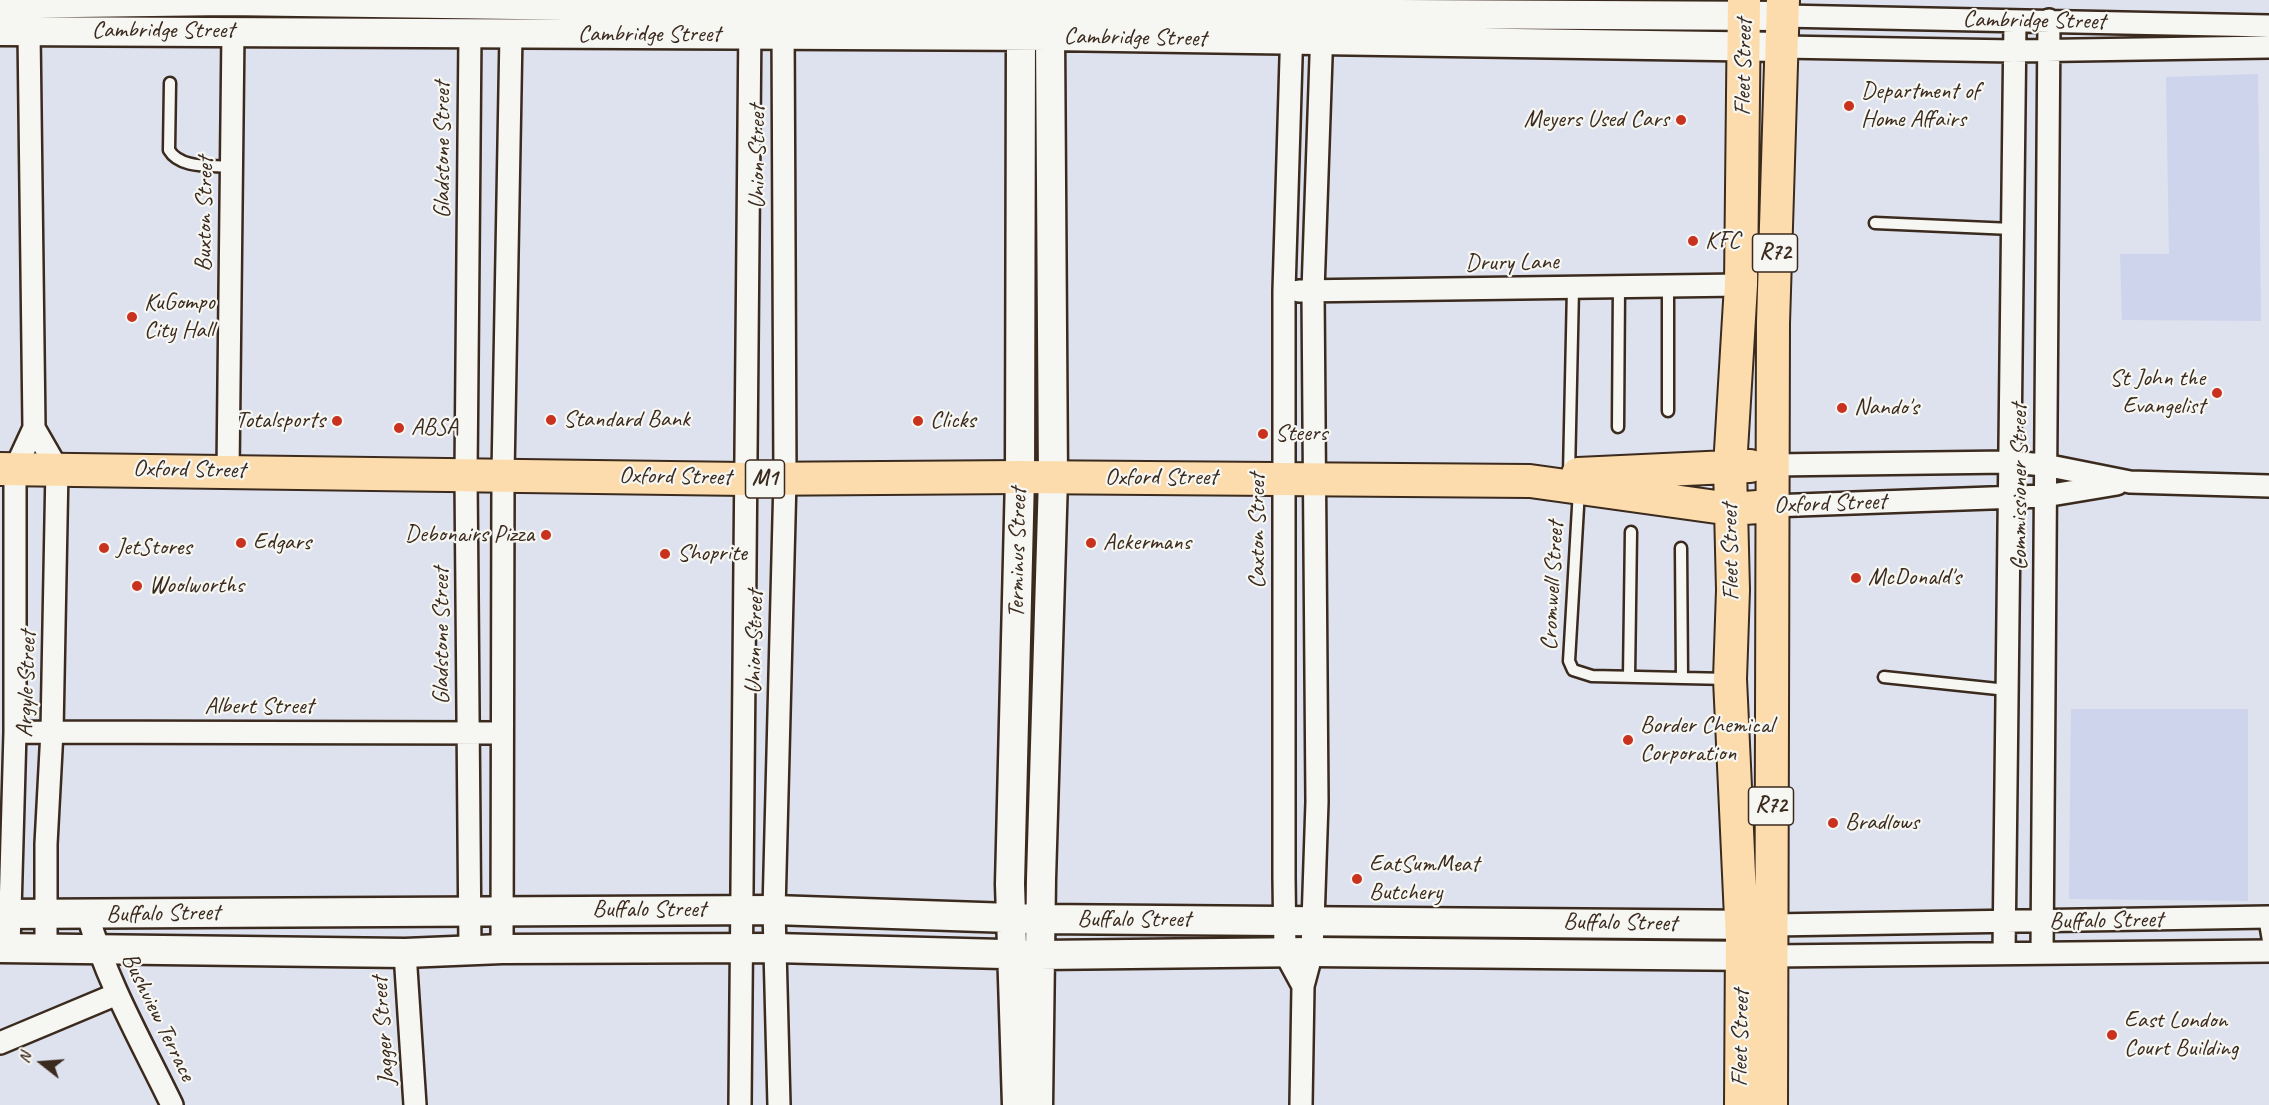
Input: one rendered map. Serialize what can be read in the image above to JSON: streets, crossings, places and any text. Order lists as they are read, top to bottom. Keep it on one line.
{"streets":{"main road":["Fleet Street","R72","Oxford Street","M1"],"street":["Cambridge Street","Gladstone Street","Union Street","Buxton Street","Drury Lane","Commissioner Street","Caxton Street","Terminus Street","Argyle Street","Albert Street","Buffalo Street","Bushview Terrace","Jagger Street"],"lane":["Cromwell Street"]},"crossings":[["Cambridge Street","Fleet Street"],["Cambridge Street","Gladstone Street"],["Cambridge Street","Union Street"],["Cambridge Street","Buxton Street"],["Cambridge Street","Commissioner Street"],["Cambridge Street","Caxton Street"],["Cambridge Street","Terminus Street"],["Cambridge Street","Argyle Street"],["Fleet Street","Drury Lane"],["Fleet Street","Oxford Street"],["Fleet Street","Cromwell Street"],["Fleet Street","Buffalo Street"],["Gladstone Street","Oxford Street"],["Gladstone Street","Albert Street"],["Gladstone Street","Buffalo Street"],["Union Street","Oxford Street"],["Union Street","Buffalo Street"],["Buxton Street","Oxford Street"],["Drury Lane","Caxton Street"],["Drury Lane","Cromwell Street"],["Oxford Street","Commissioner Street"],["Oxford Street","Caxton Street"],["Oxford Street","Terminus Street"],["Oxford Street","Cromwell Street"],["Oxford Street","Argyle Street"],["Commissioner Street","Buffalo Street"],["Caxton Street","Buffalo Street"],["Terminus Street","Buffalo Street"],["Argyle Street","Albert Street"],["Argyle Street","Buffalo Street"],["Buffalo Street","Bushview Terrace"],["Buffalo Street","Jagger Street"]],"places":["Department of Home Affairs","Meyers Used Cars","KFC","KuGompo City Hall","St John the Evangelist","Nando's","Standard Bank","Totalsports","Clicks","ABSA","Steers","Debonairs Pizza","Edgars","Ackermans","JetStores","Shoprite","McDonald's","Woolworths","Border Chemical Corporation","Bradlows","EatSumMeat Butchery","East London Court Building"],"north":"left"}
